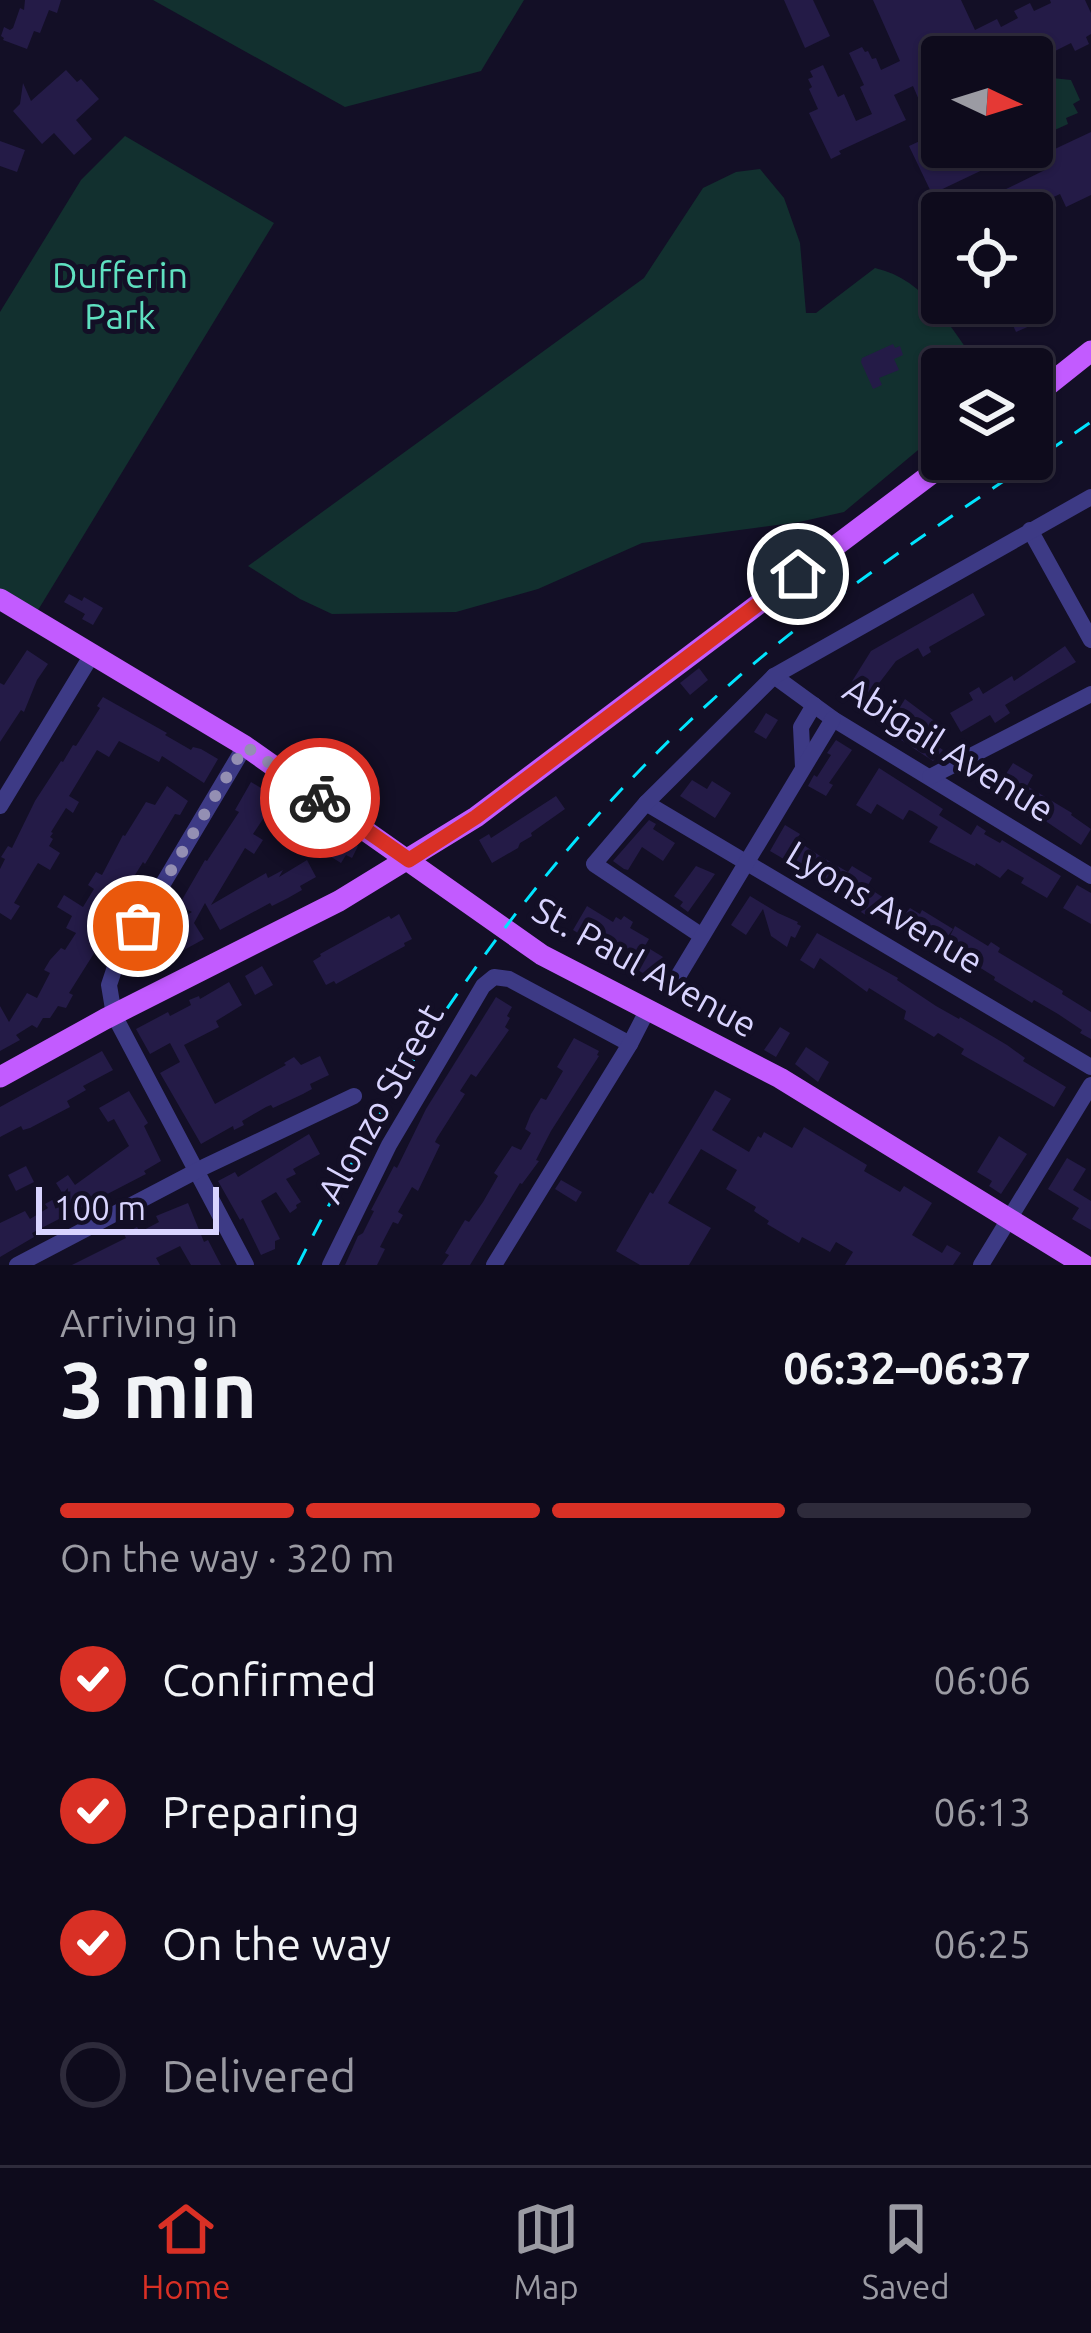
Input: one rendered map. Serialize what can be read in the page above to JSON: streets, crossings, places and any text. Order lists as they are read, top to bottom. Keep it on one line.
{"streets":{"main road":["St. Paul Avenue"],"street":["Abigail Avenue","Lyons Avenue","Alonzo Street"]},"parks":["Dufferin Park"],"scale_bar":"100 m","north":"right","page":{"scale":"100 m","heading":["3 min","Arriving in","06:32–06:37"],"bar":"On the way · 320 m","list":[["Confirmed","06:06"],["Preparing","06:13"],["On the way","06:25"],"Delivered"],"tabs":["Home","Map","Saved"]}}
